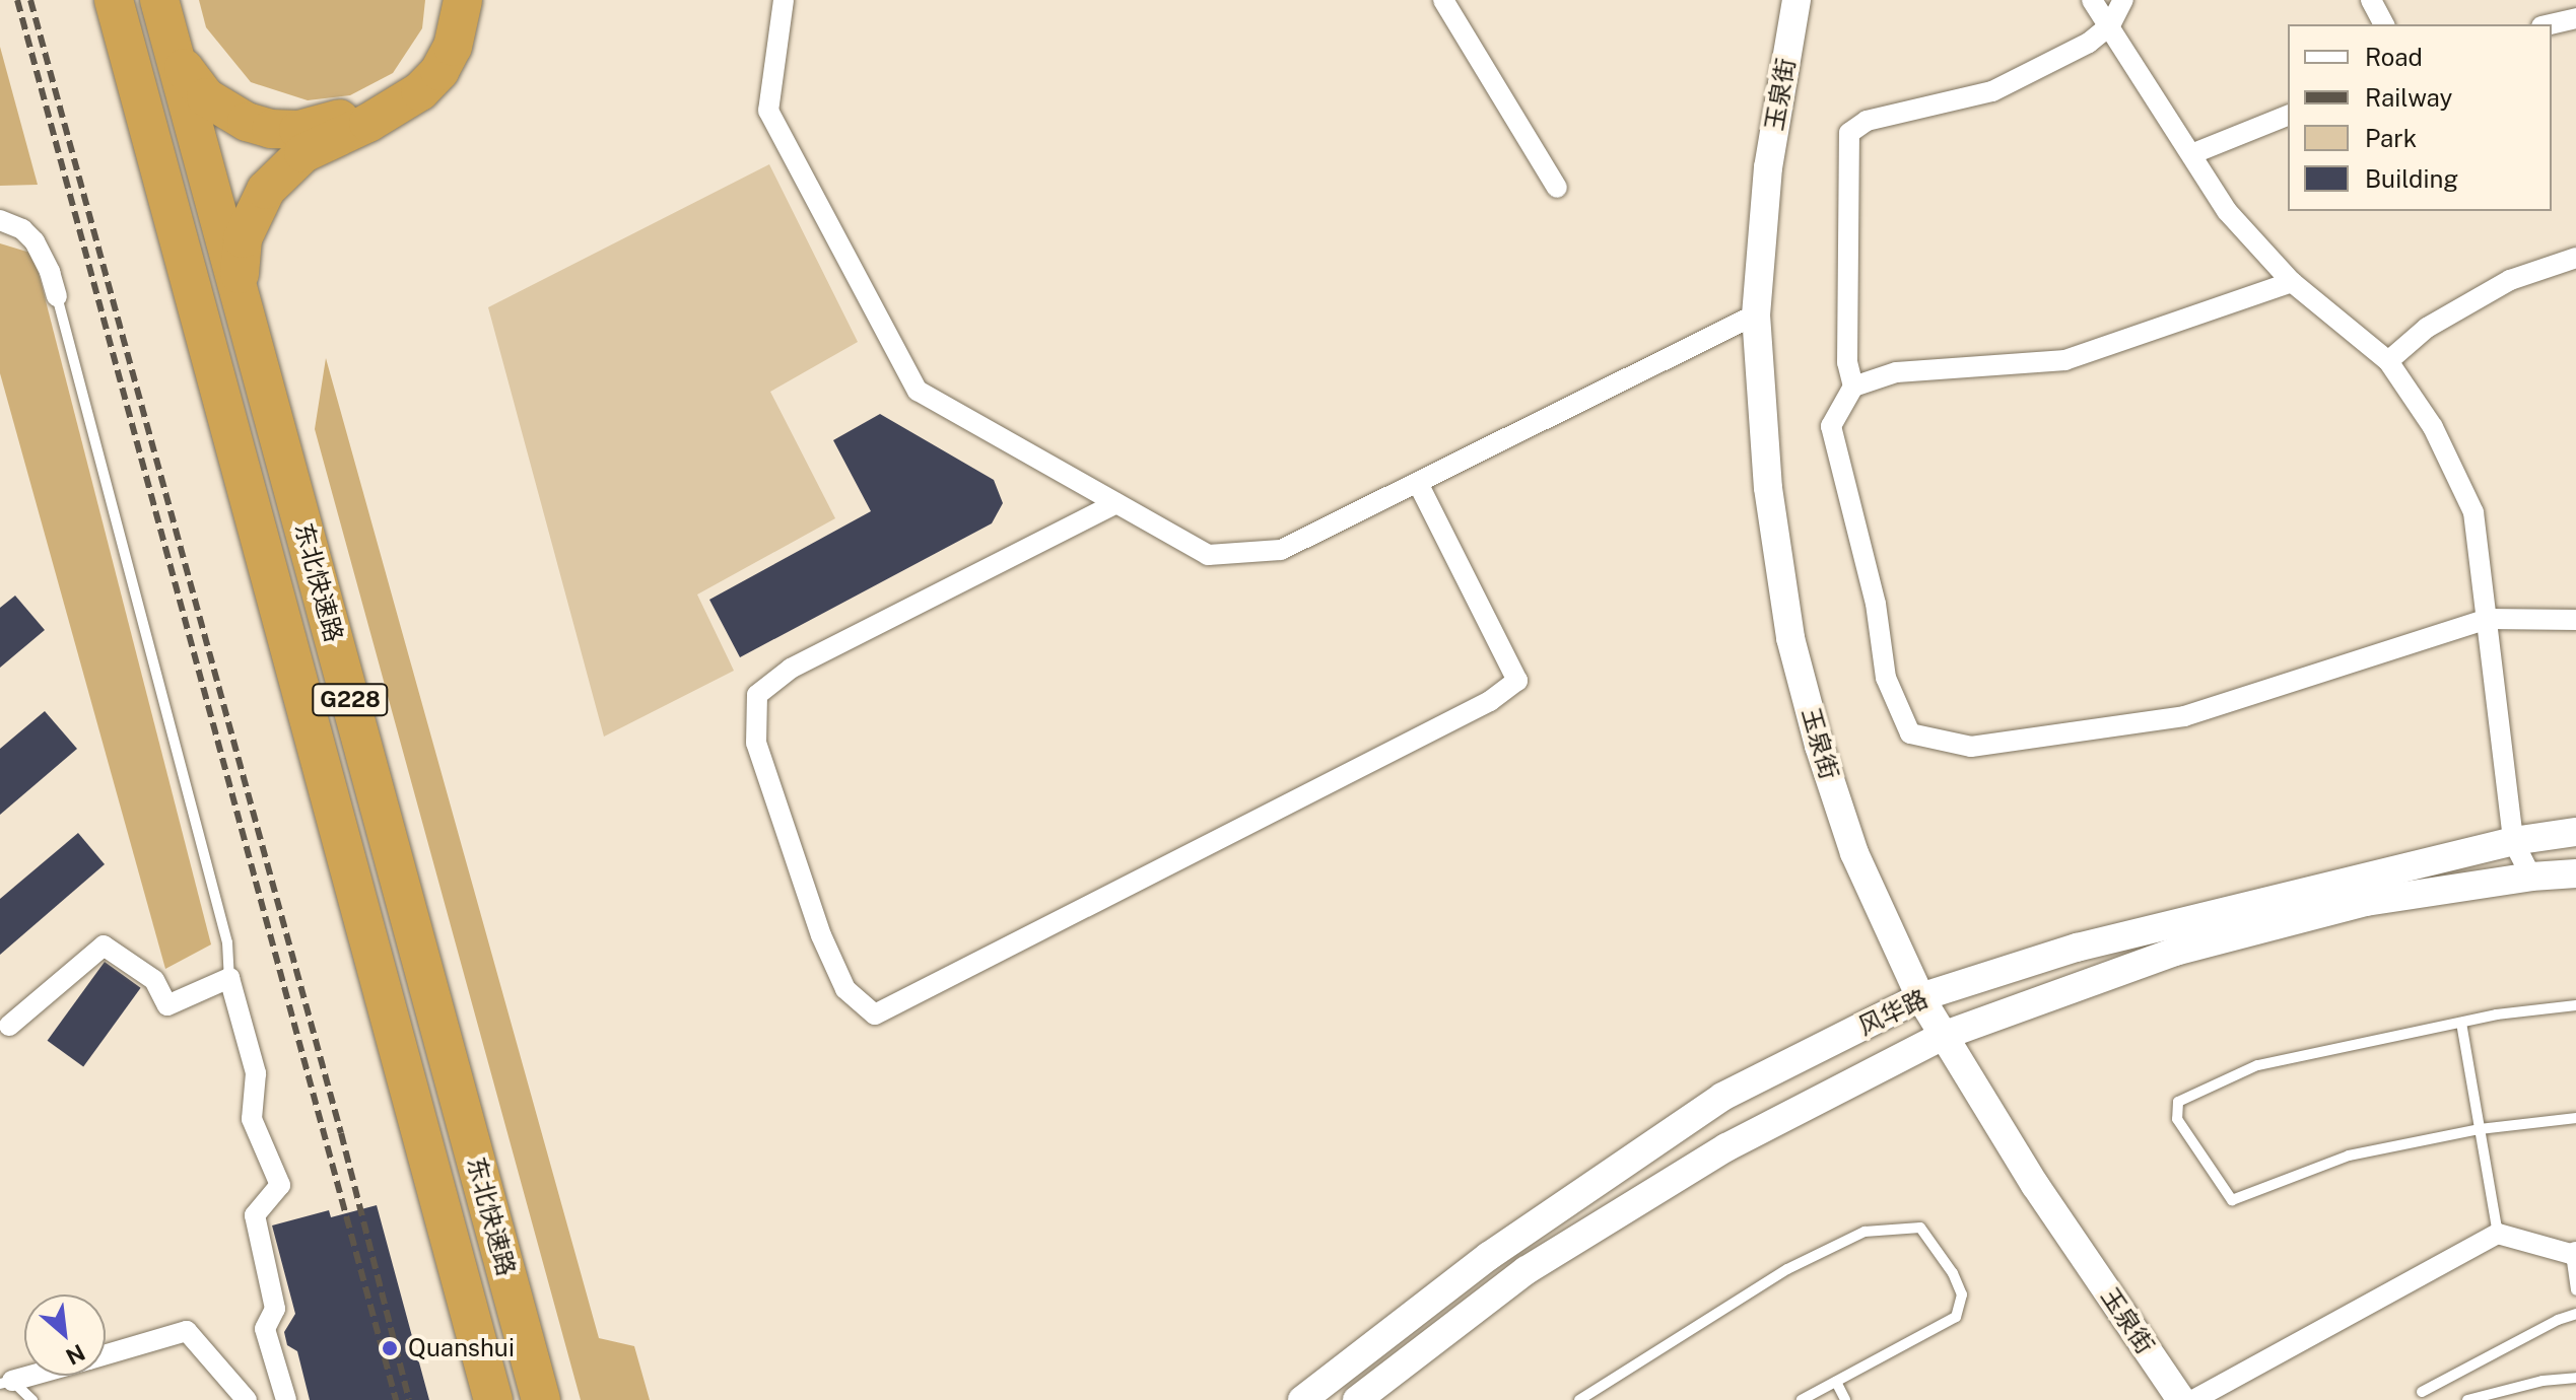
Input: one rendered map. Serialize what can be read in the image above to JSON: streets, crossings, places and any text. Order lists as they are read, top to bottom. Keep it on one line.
{"streets":{"highway":["东北快速路","G228"],"street":["玉泉街","风华路"]},"crossings":[["玉泉街","风华路"]],"places":["Quanshui"],"legend":["Road","Railway","Park","Building"],"north":"bottom right"}
